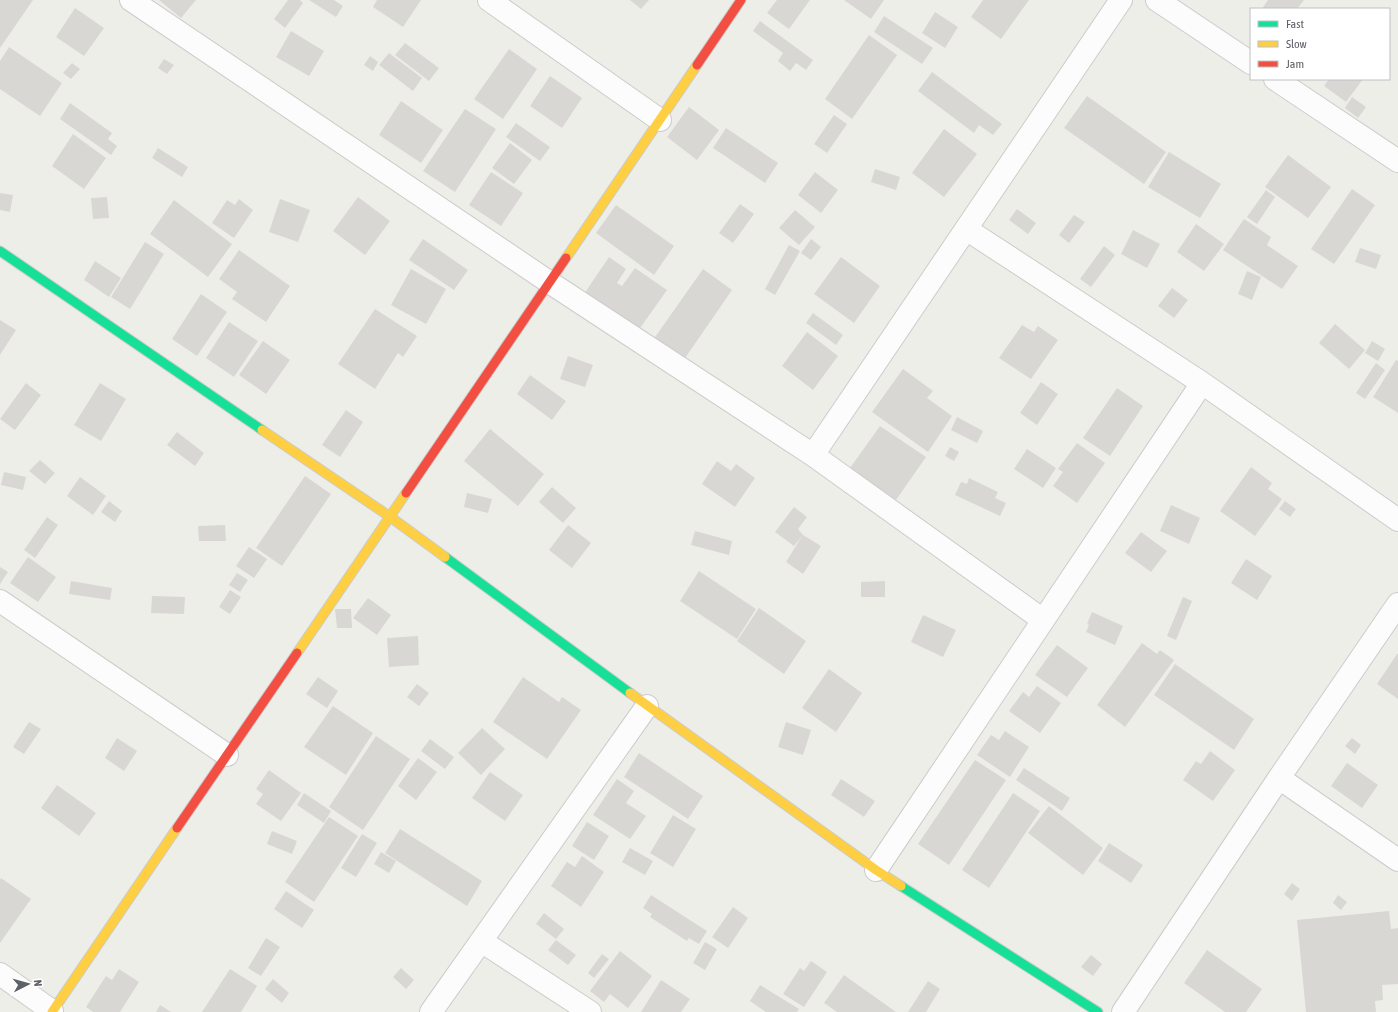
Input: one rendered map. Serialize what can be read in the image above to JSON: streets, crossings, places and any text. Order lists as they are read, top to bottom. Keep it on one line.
{"legend":["Fast","Slow","Jam"],"north":"right"}
